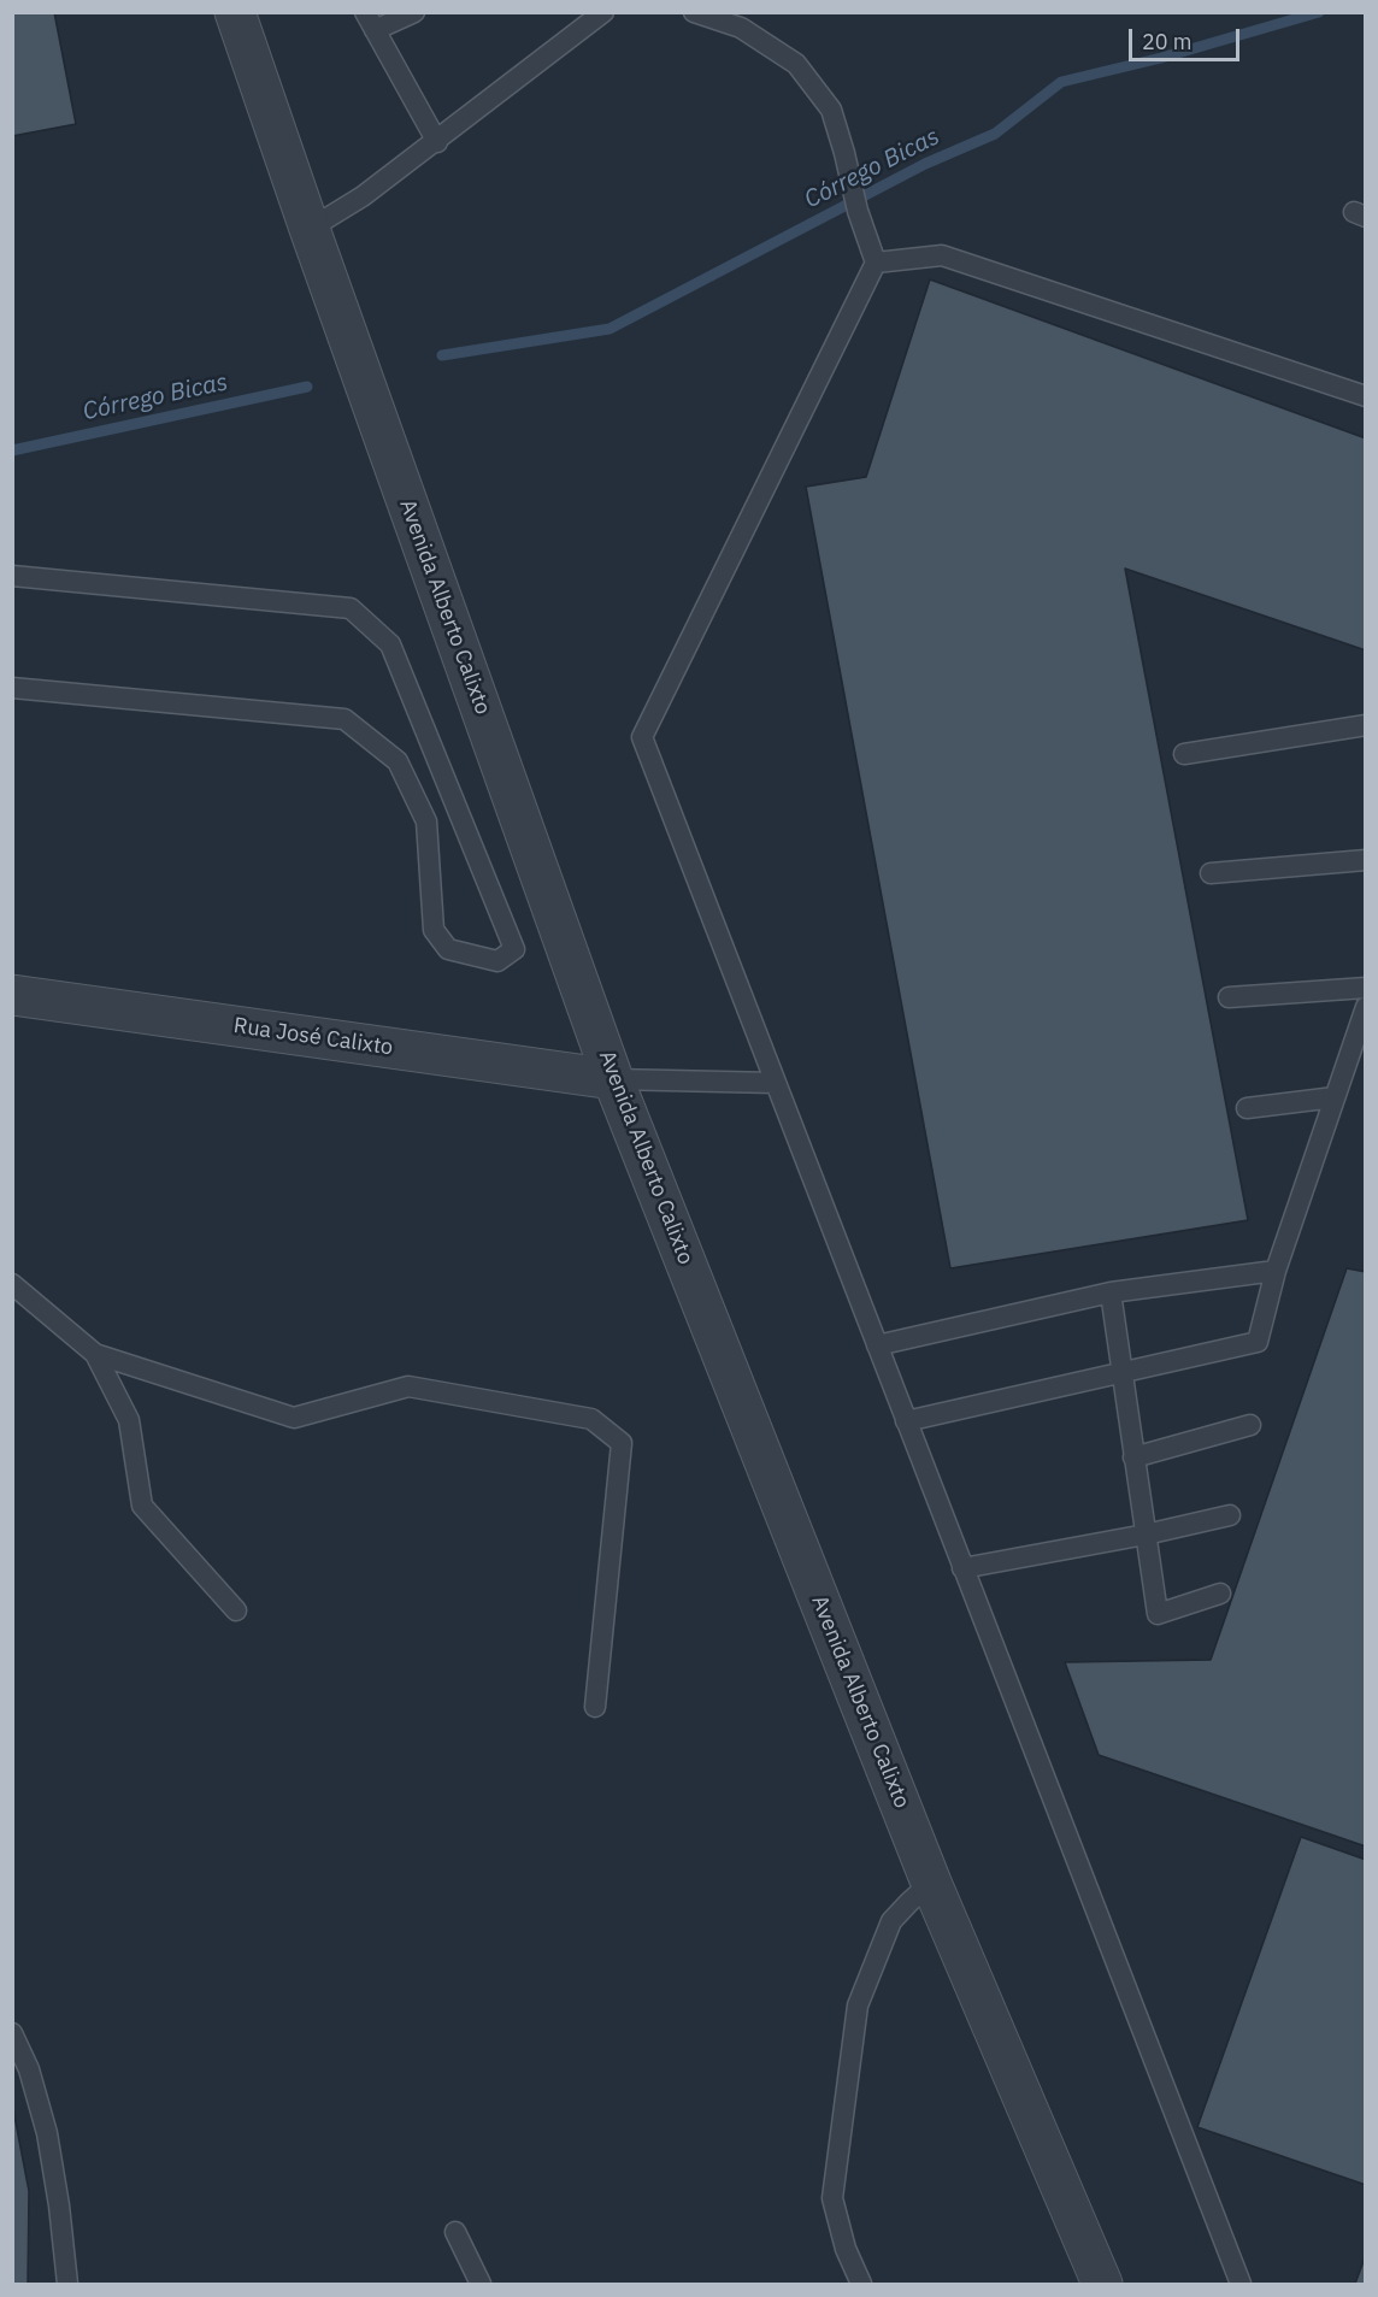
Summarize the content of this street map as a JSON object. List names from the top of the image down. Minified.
{"streets":{"street":["Avenida Alberto Calixto","Rua José Calixto"]},"crossings":[["Avenida Alberto Calixto","Rua José Calixto"]],"water":["Córrego Bicas"],"scale_bar":"20 m"}
